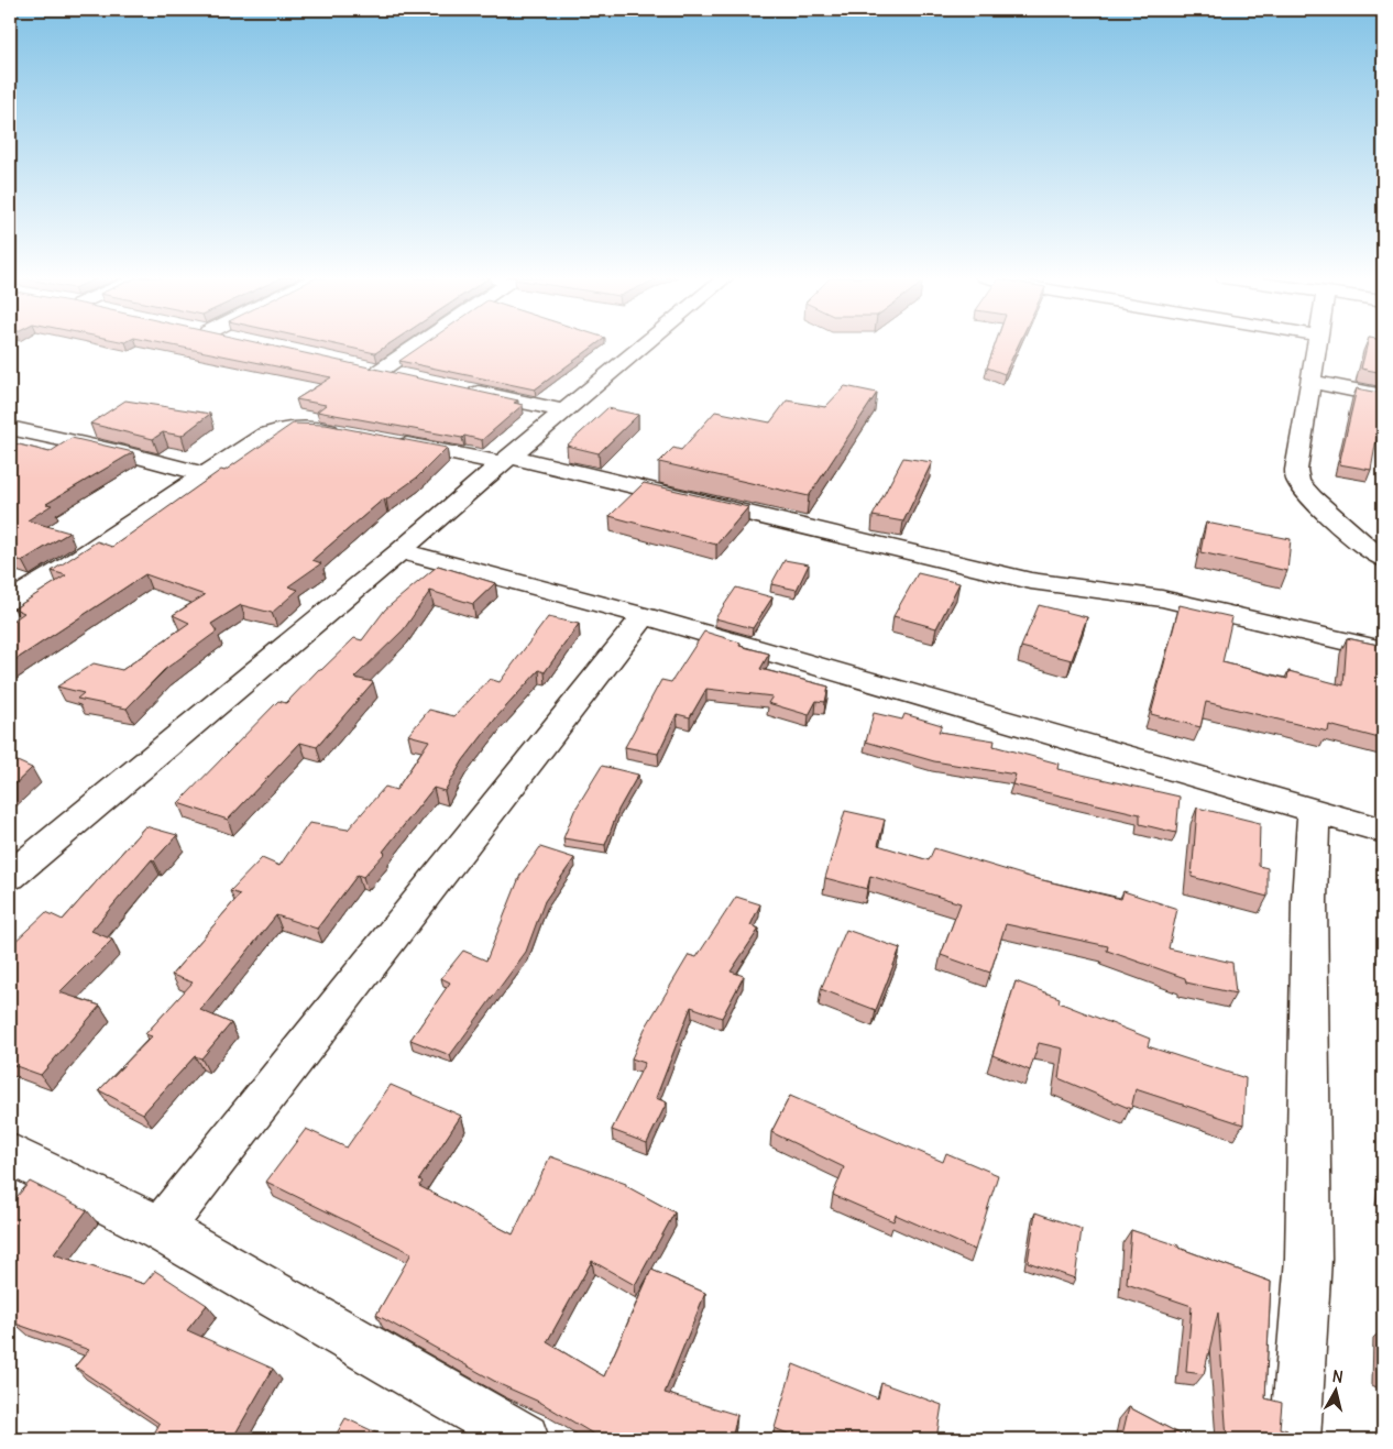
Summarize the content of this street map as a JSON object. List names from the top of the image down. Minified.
{"north":"top"}
